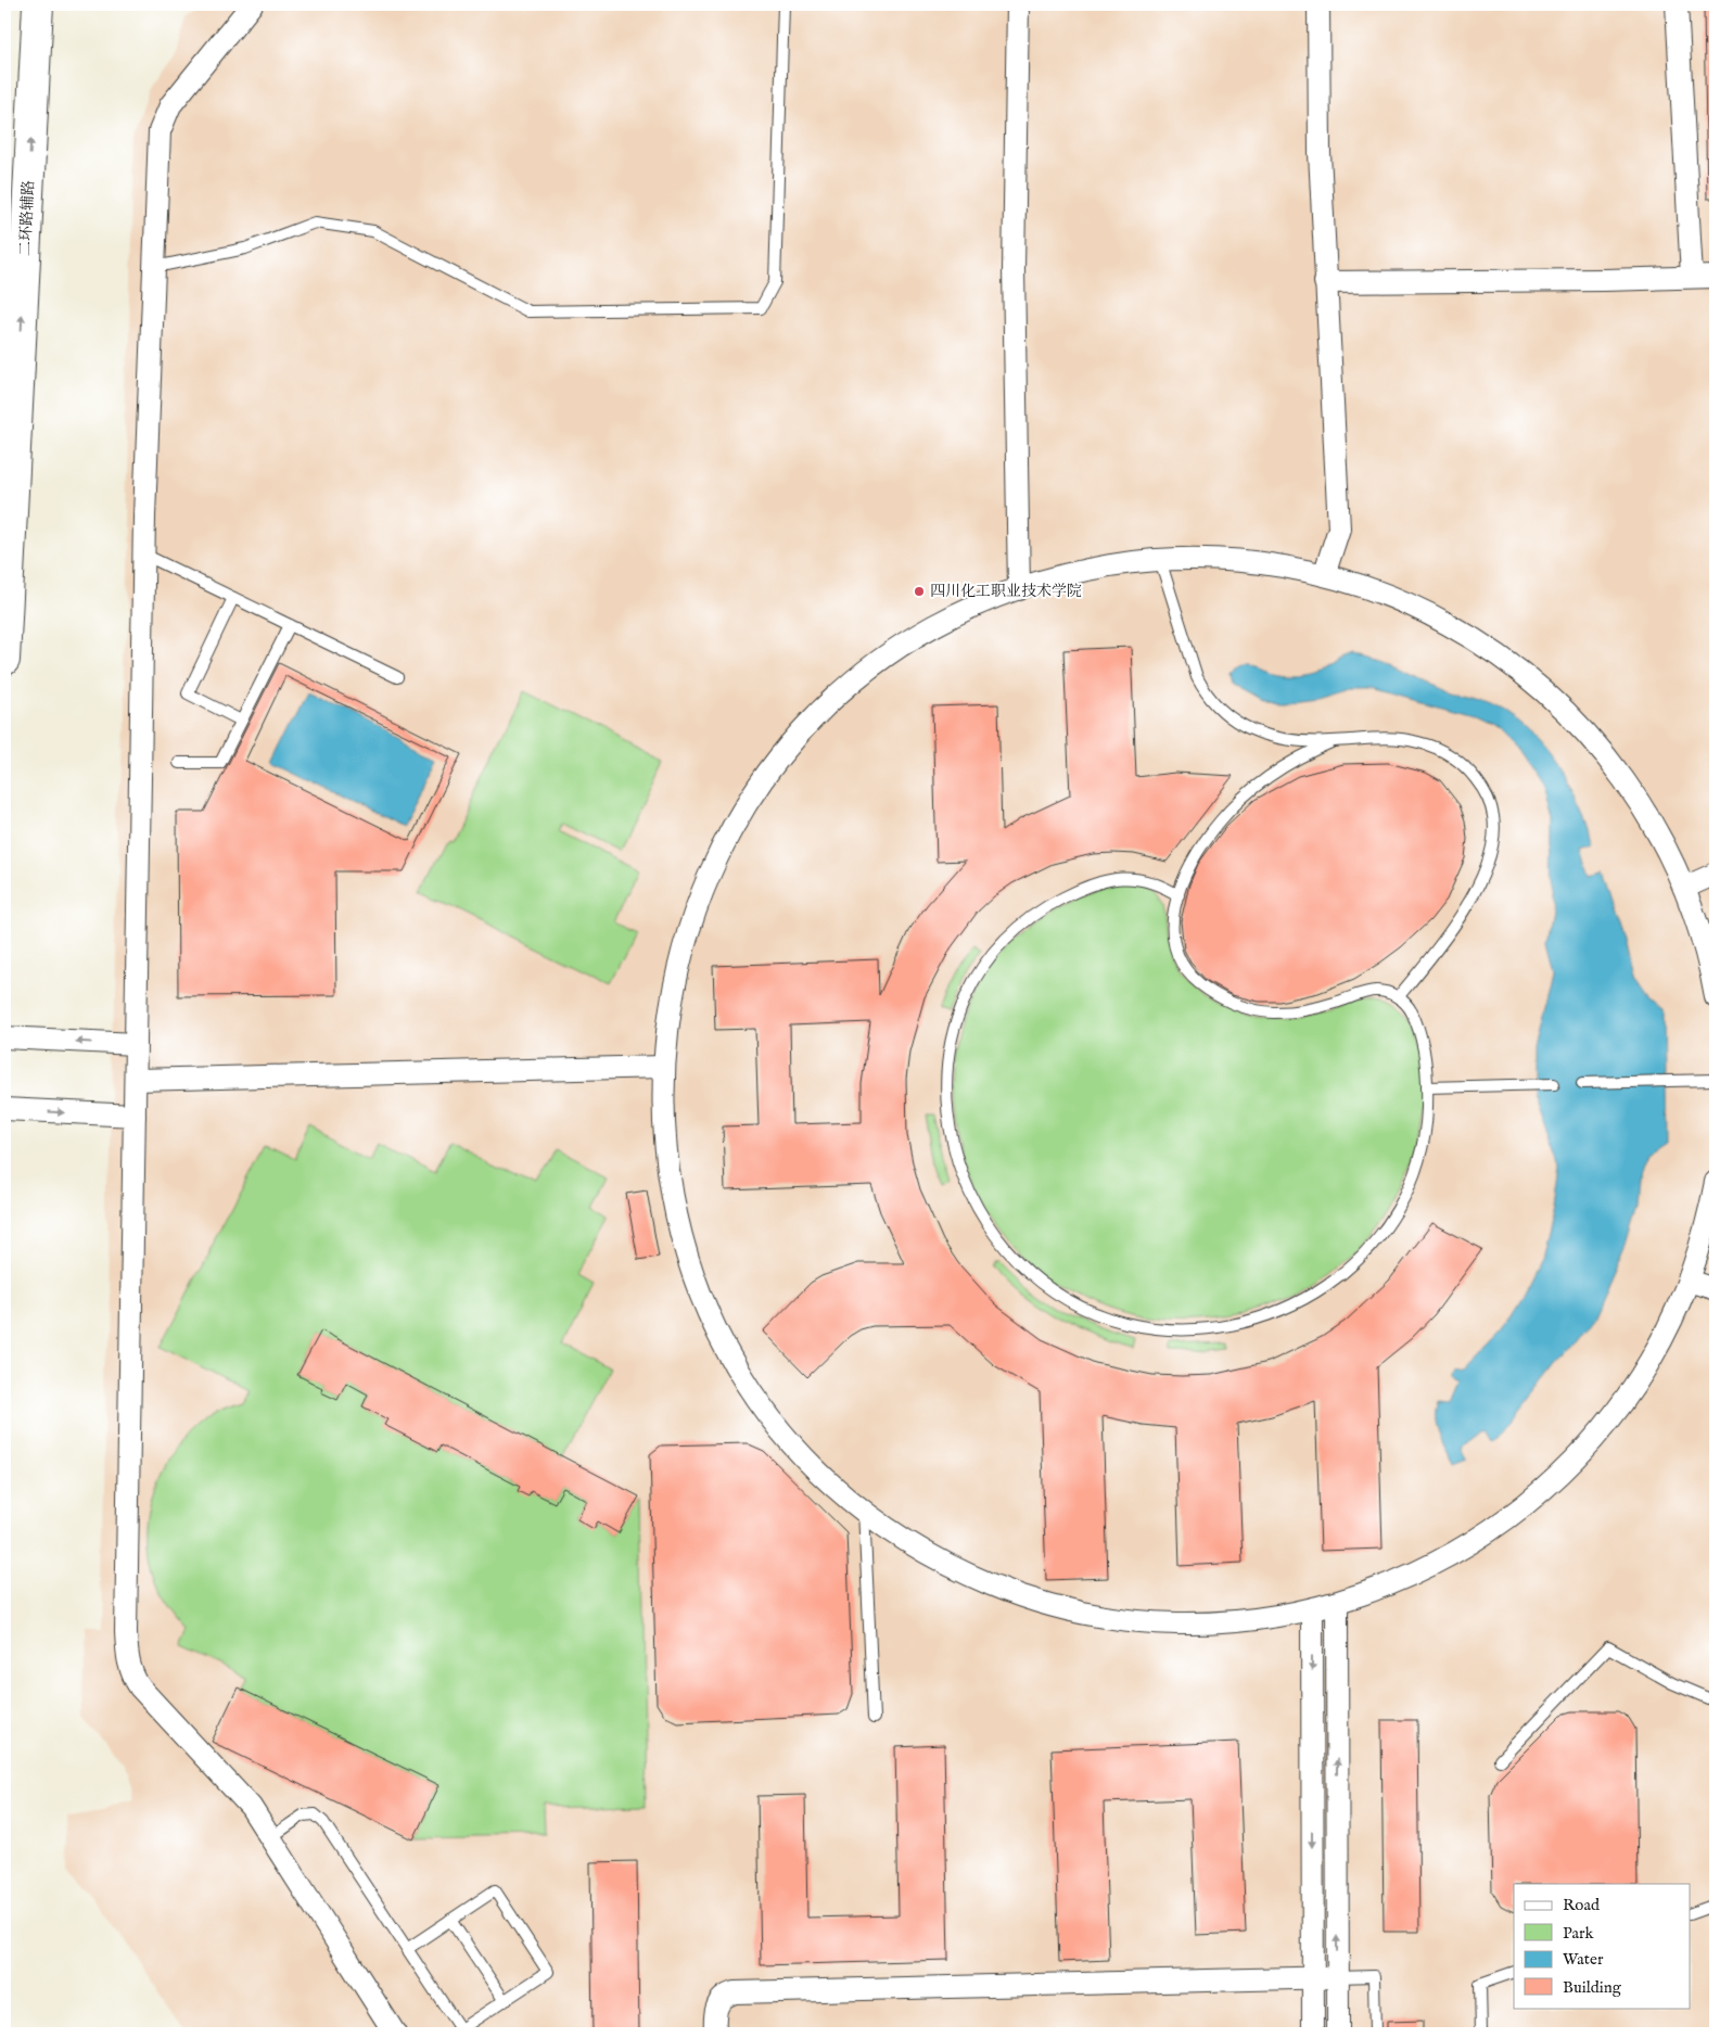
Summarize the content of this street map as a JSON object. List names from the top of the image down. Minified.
{"streets":{"main road":["二环路辅路"]},"one_way":["二环路辅路"],"places":["四川化工职业技术学院"],"legend":["Road","Park","Water","Building"]}
